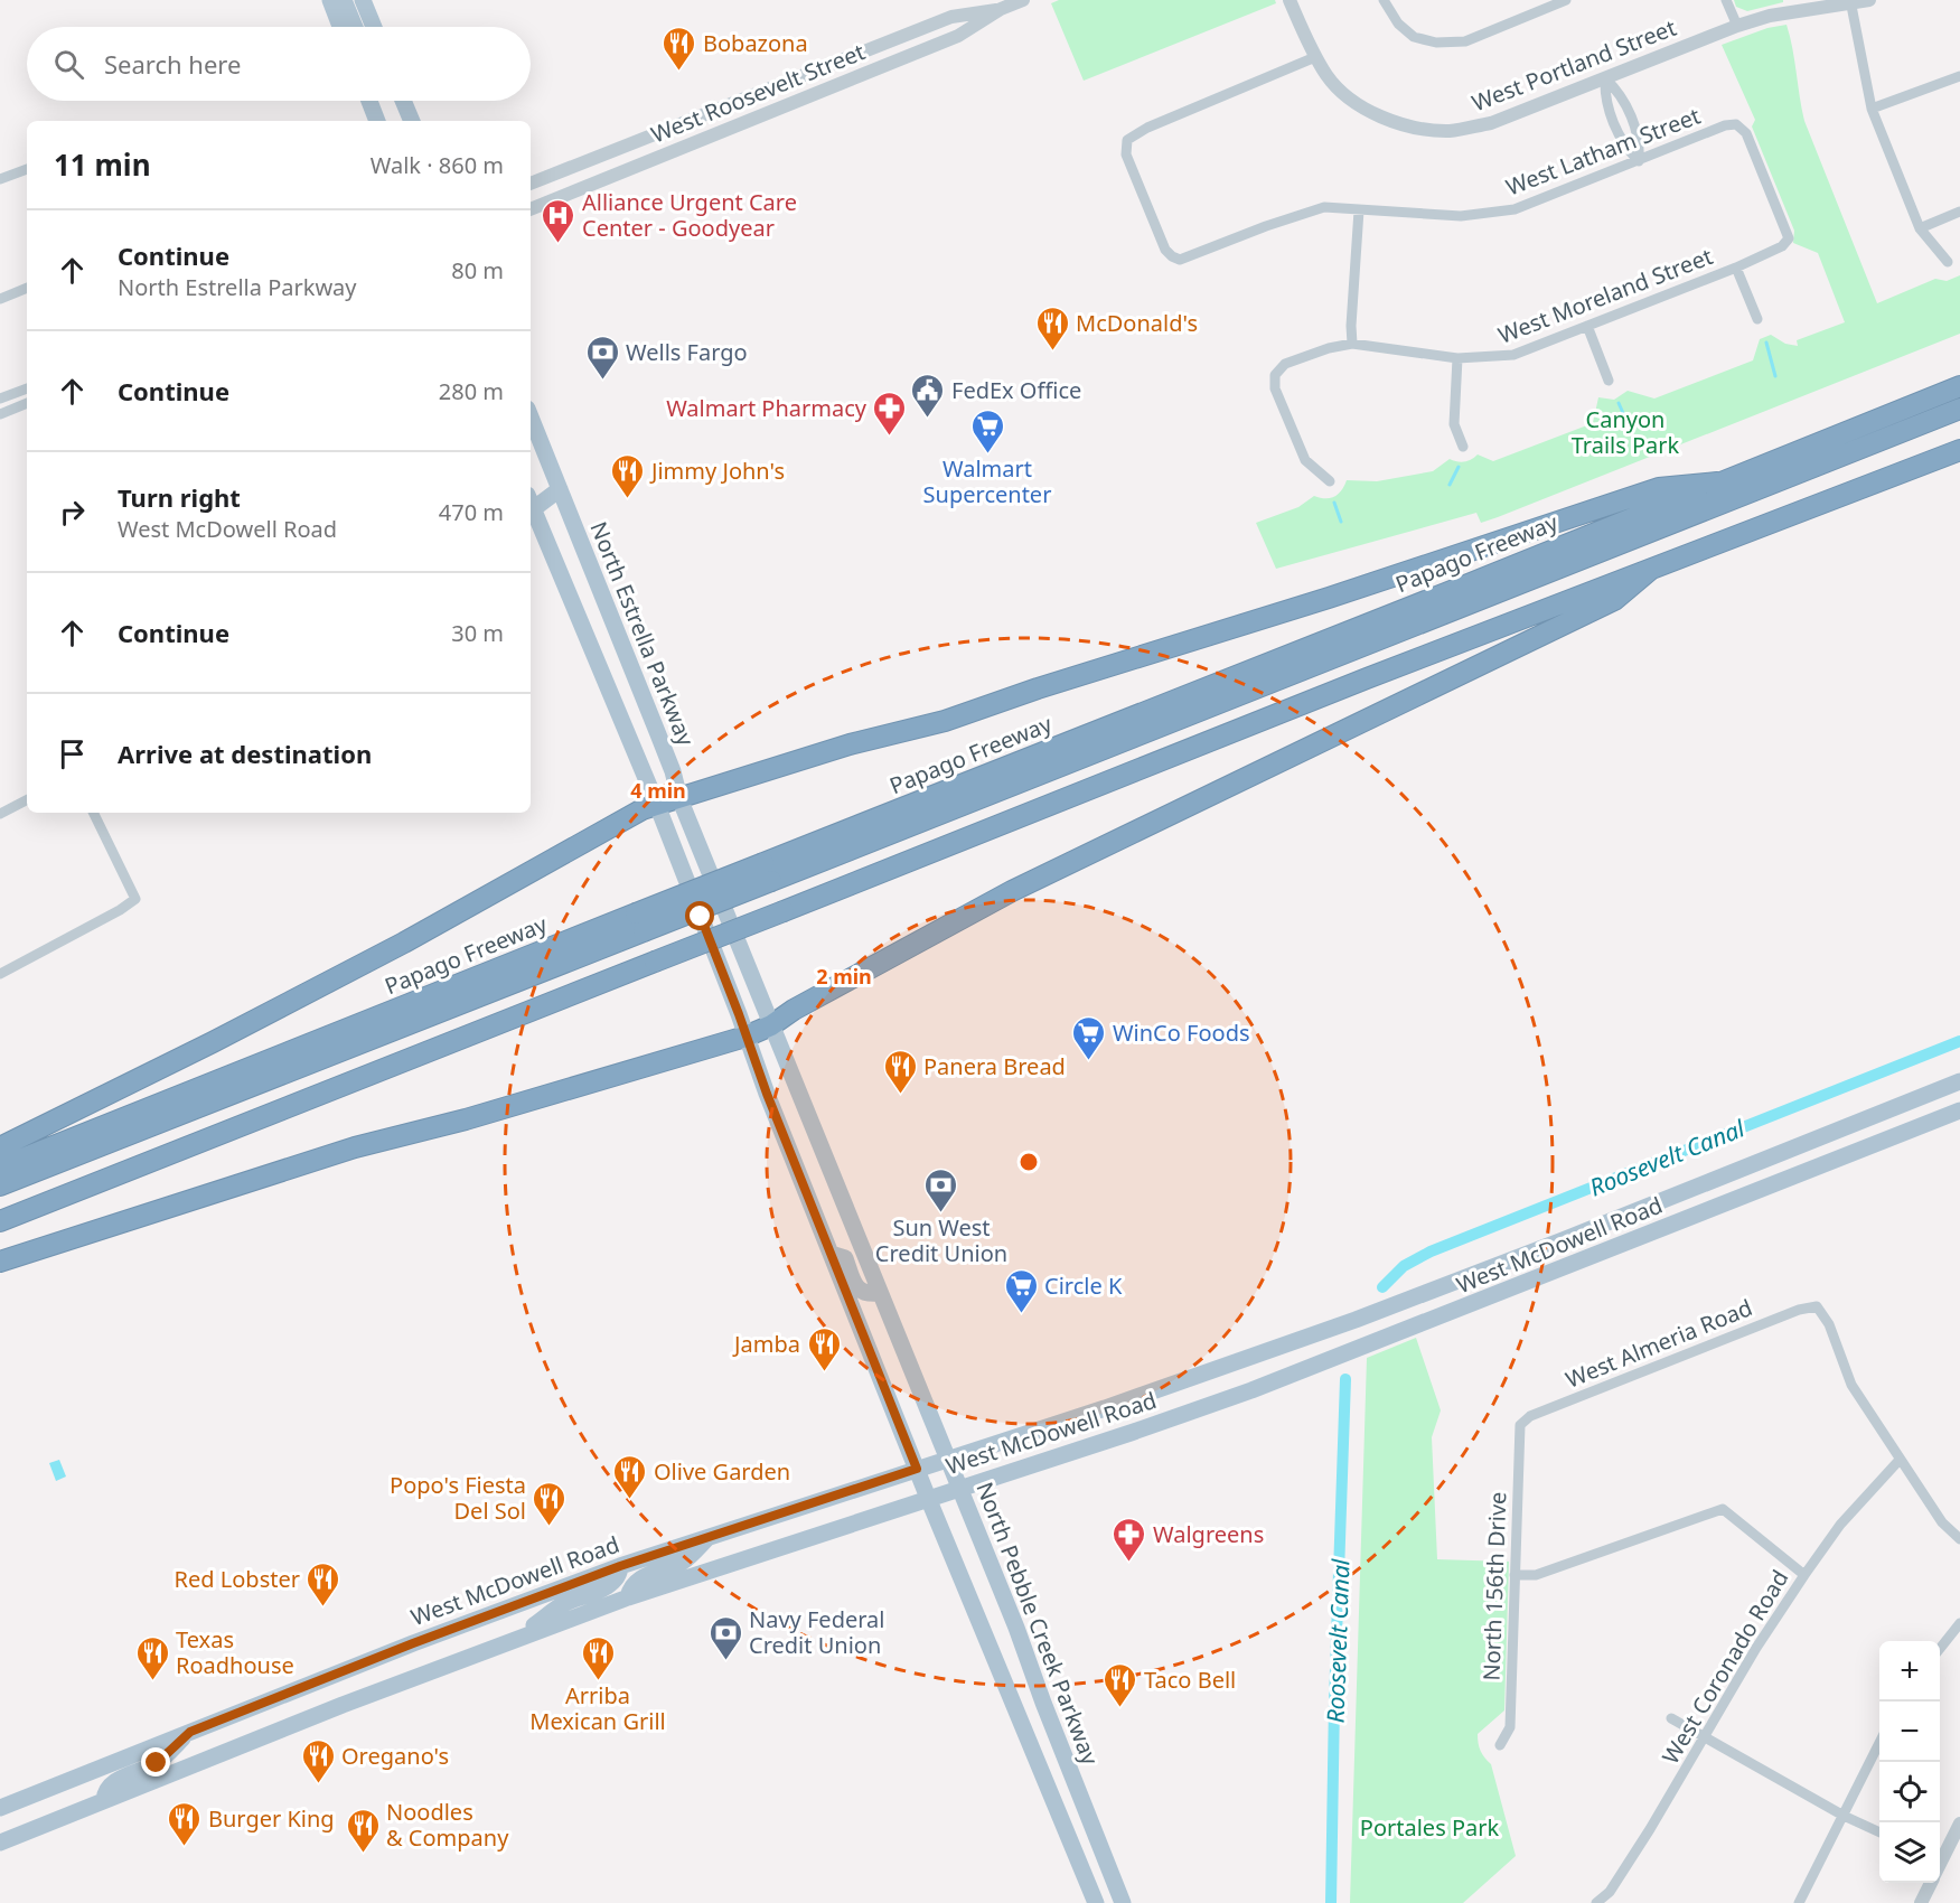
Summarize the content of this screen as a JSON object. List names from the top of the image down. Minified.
{"streets":{"highway":["Papago Freeway"],"main road":["North Estrella Parkway","West McDowell Road","North Pebble Creek Parkway"],"street":["West Portland Street","West Roosevelt Street","West Latham Street","West Moreland Street","West Almeria Road","North 156th Drive","West Coronado Road"]},"crossings":[["West Portland Street","West Latham Street"],["West Latham Street","West Moreland Street"],["North Estrella Parkway","North Pebble Creek Parkway"],["West McDowell Road","North Pebble Creek Parkway"],["West Almeria Road","North 156th Drive"],["West Almeria Road","West Coronado Road"]],"water":["Roosevelt Canal"],"parks":["Canyon Trails Park","Portales Park"],"places":{"restaurant":["Bobazona","McDonald's","Jimmy John's","Panera Bread","Jamba","Olive Garden","Popo's Fiesta Del Sol","Red Lobster","Texas Roadhouse","Arriba Mexican Grill","Taco Bell","Oregano's","Burger King","Noodles & Company"],"hospital":["Alliance Urgent Care Center - Goodyear"],"bank":["Wells Fargo","Sun West Credit Union","Navy Federal Credit Union"],"public building":["FedEx Office"],"pharmacy":["Walmart Pharmacy","Walgreens"],"supermarket":["Walmart Supercenter","WinCo Foods","Circle K"]},"page":{"search":"Search here","heading":["11 min","Walk · 860 m"],"list":[["Continue","North Estrella Parkway","80 m"],["Continue","280 m"],["Turn right","West McDowell Road","470 m"],["Continue","30 m"],"Arrive at destination"],"map_buttons":["+","−"]},"rings":["4 min","2 min"]}
